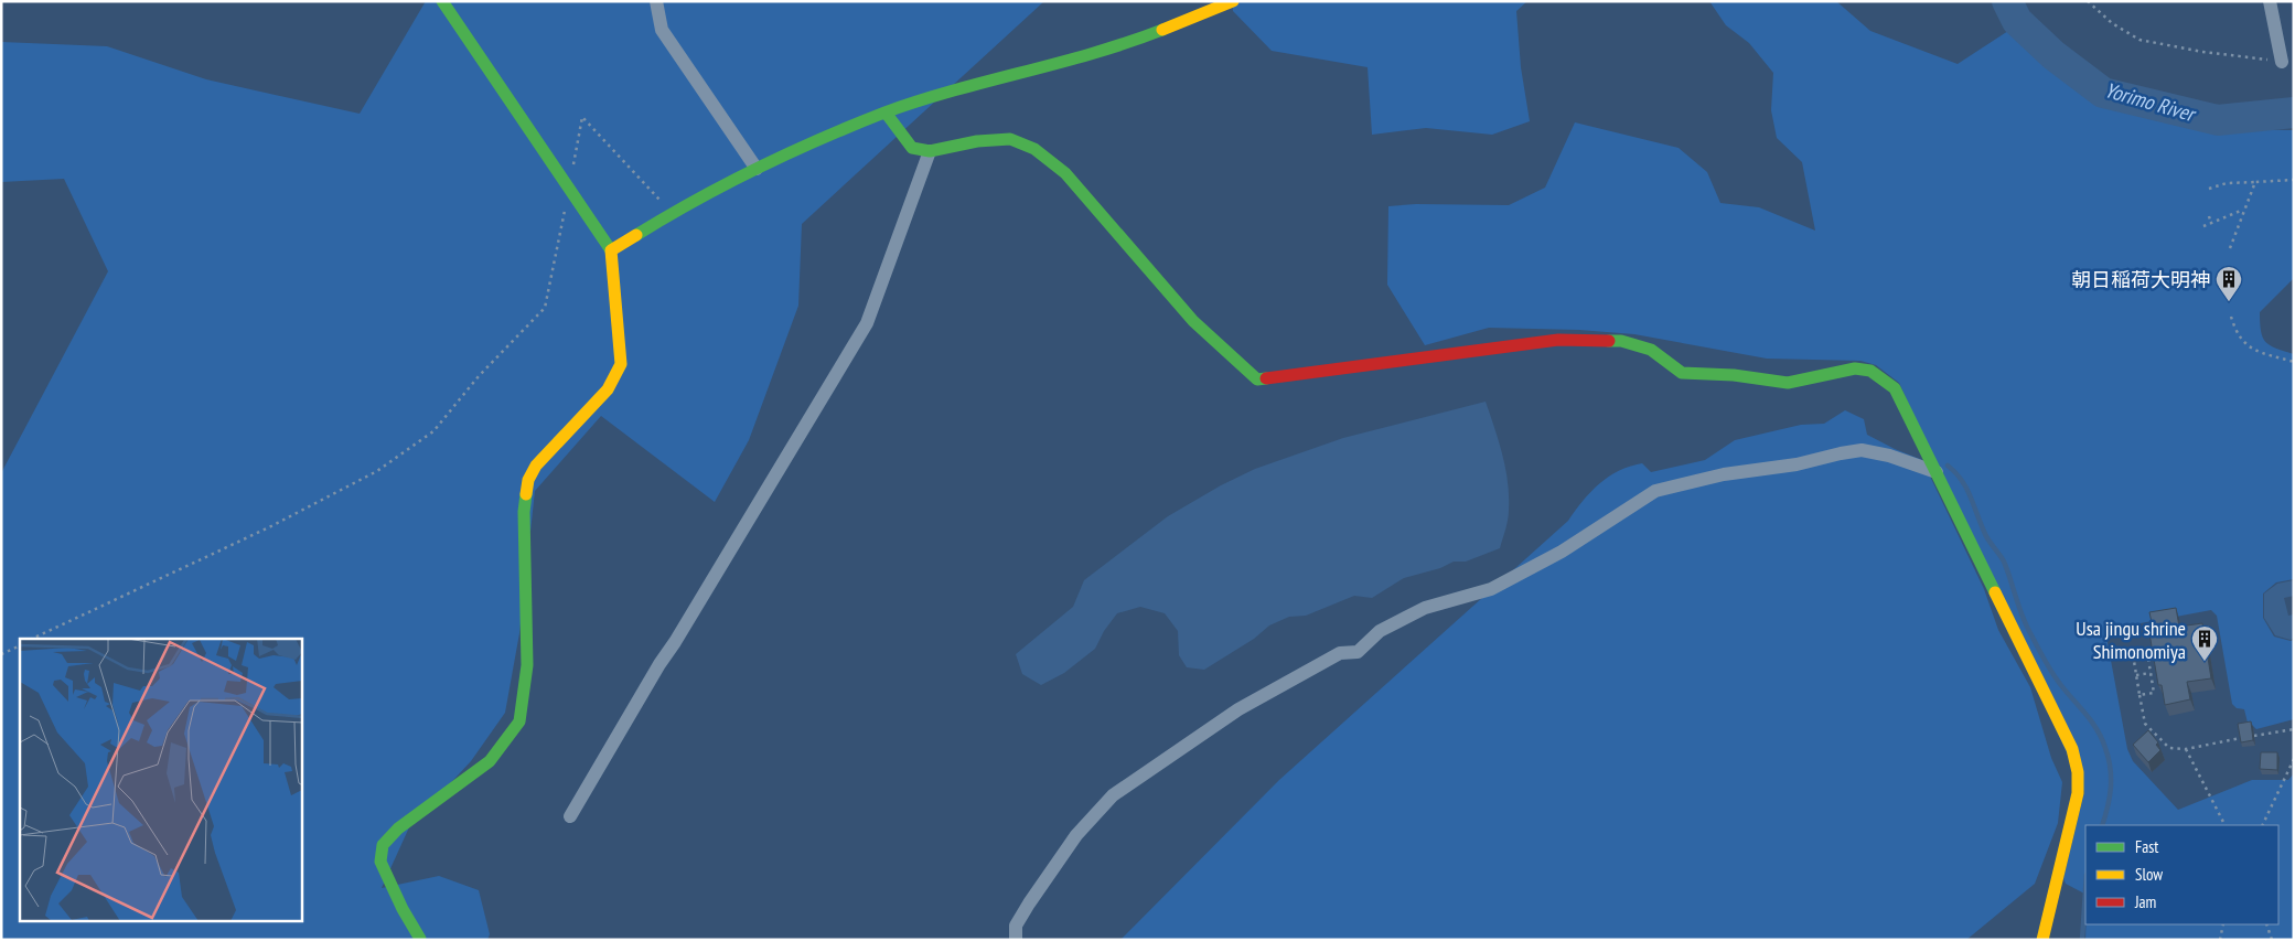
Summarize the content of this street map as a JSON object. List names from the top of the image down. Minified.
{"water":["Yorimo River"],"places":{"building":["朝日稲荷大明神","Usa jingu shrine Shimonomiya"]},"legend":["Fast","Slow","Jam"]}
